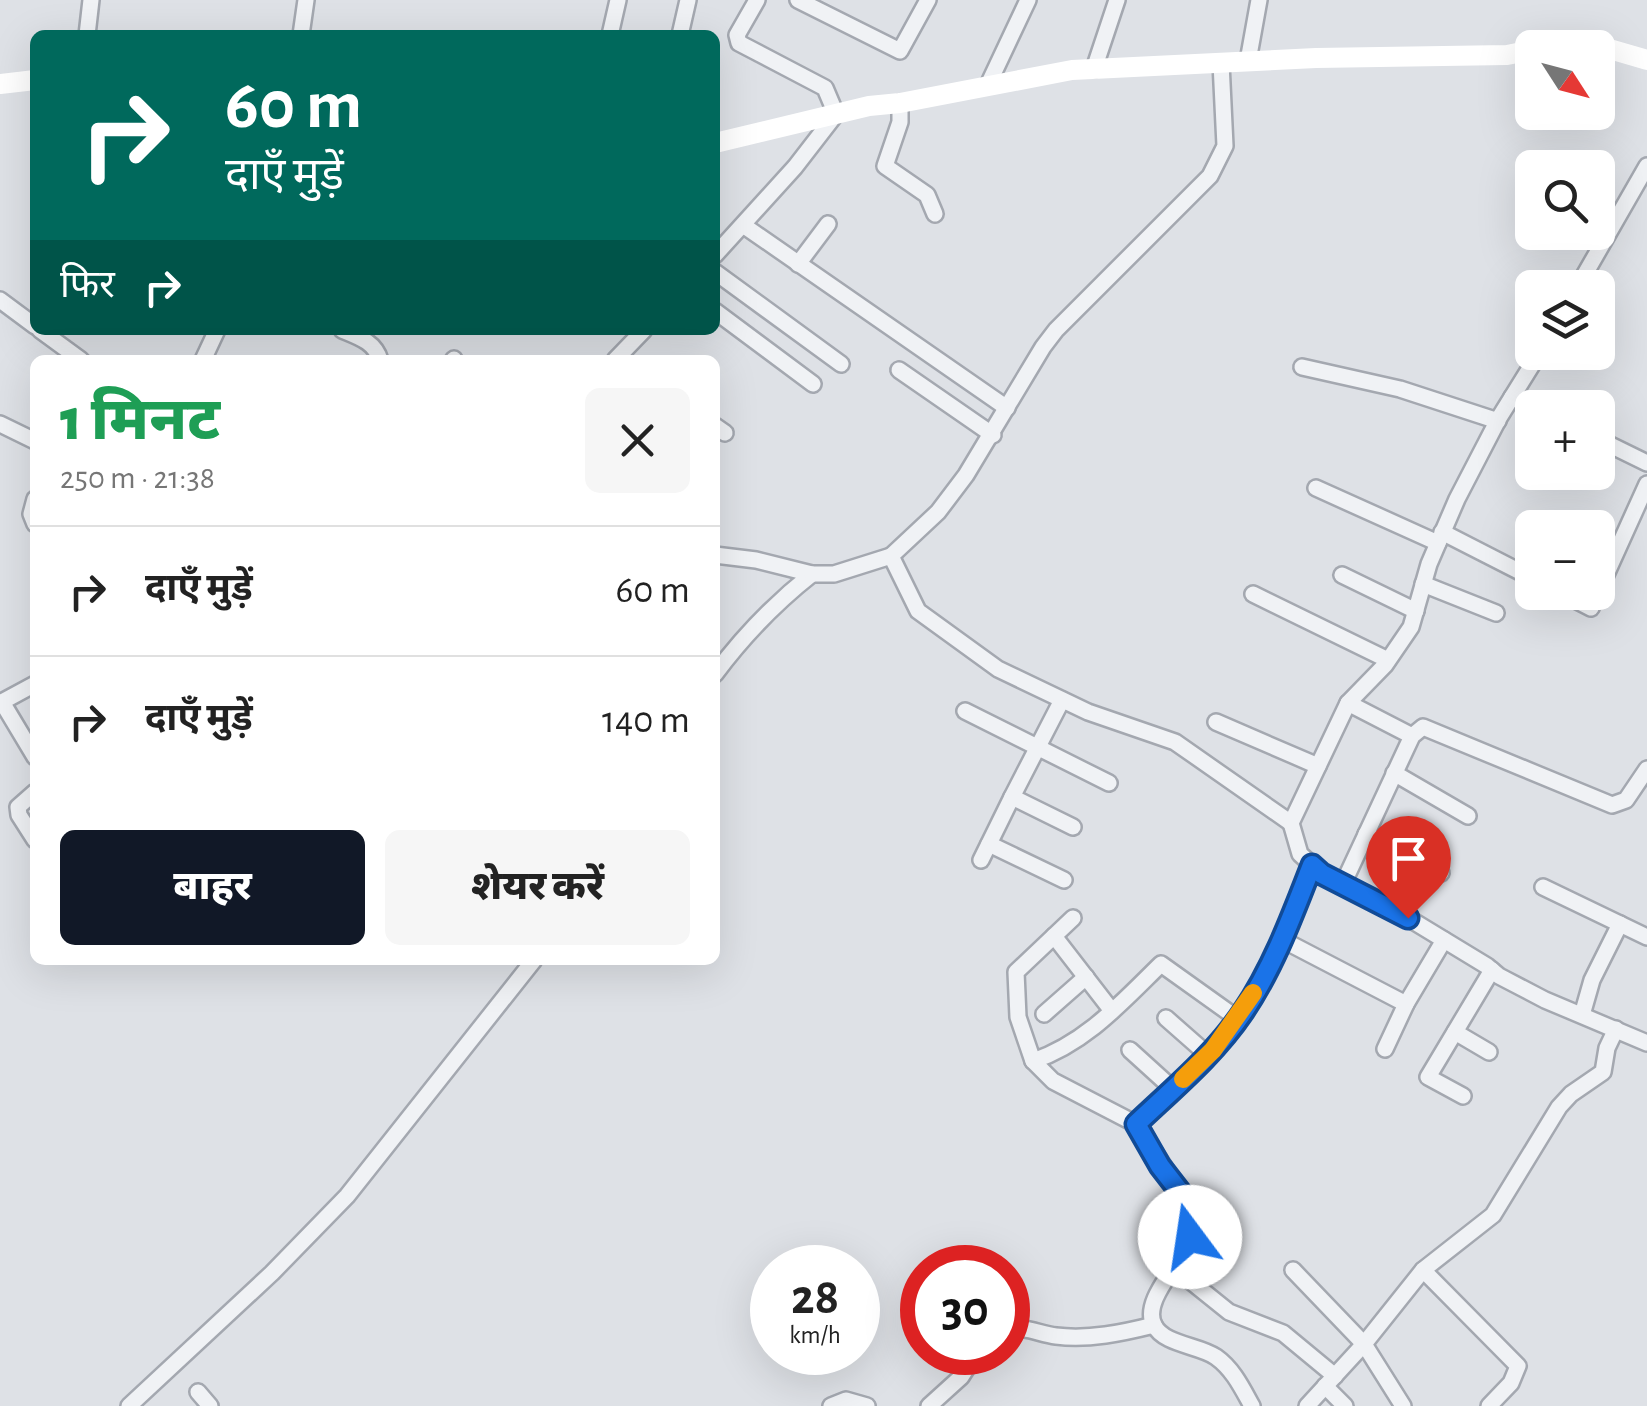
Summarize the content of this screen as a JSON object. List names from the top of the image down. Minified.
{"north":"bottom right","page":{"map_buttons":["+","−"],"turn":["60 m","दाएँ मुड़ें"],"then":"फिर","heading":["1 मिनट","250 m · 21:38"],"list":[{"name":"दाएँ मुड़ें","value":"60 m"},{"name":"दाएँ मुड़ें","value":"140 m"}],"buttons":["बाहर","शेयर करें"],"speed":"28 km/h","limit":"30"}}
